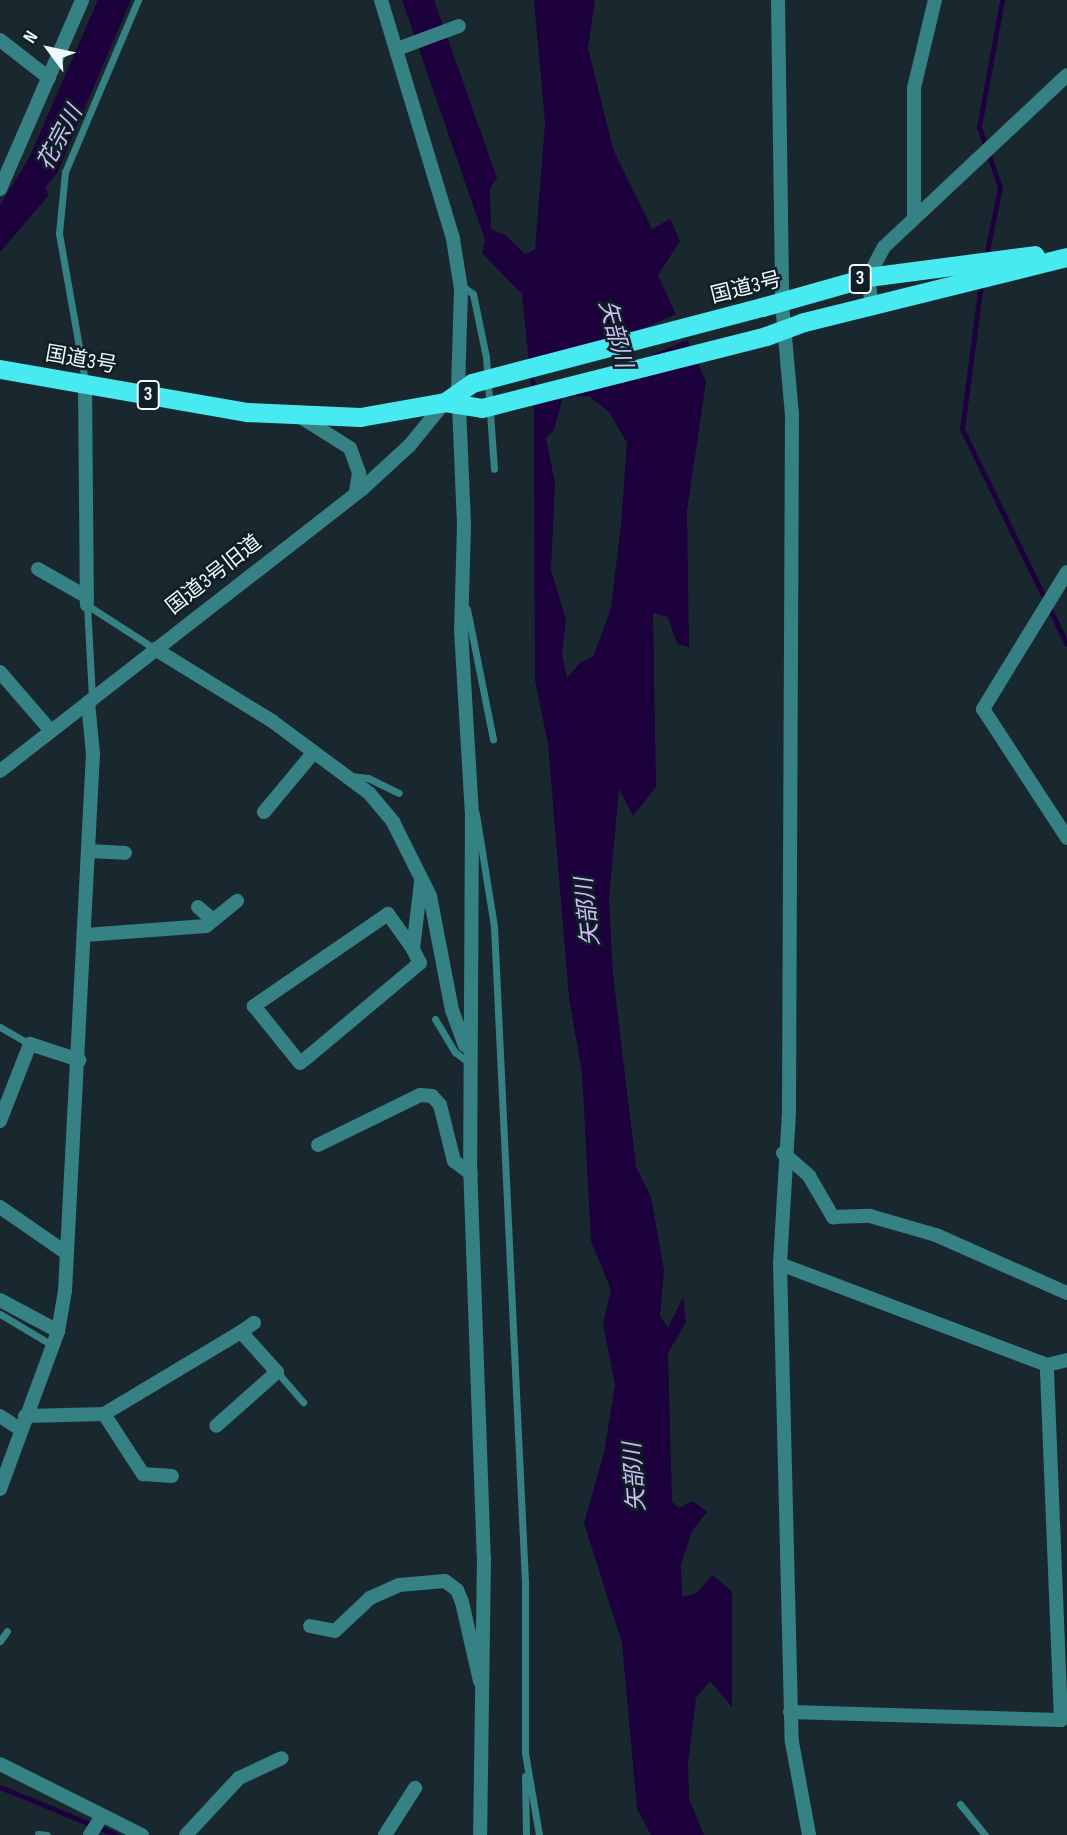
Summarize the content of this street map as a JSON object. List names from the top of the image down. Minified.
{"streets":{"highway":["3","国道3号"],"street":["国道3号旧道"]},"crossings":[["国道3号","国道3号旧道"]],"water":["花宗川","矢部川"],"north":"top left"}
